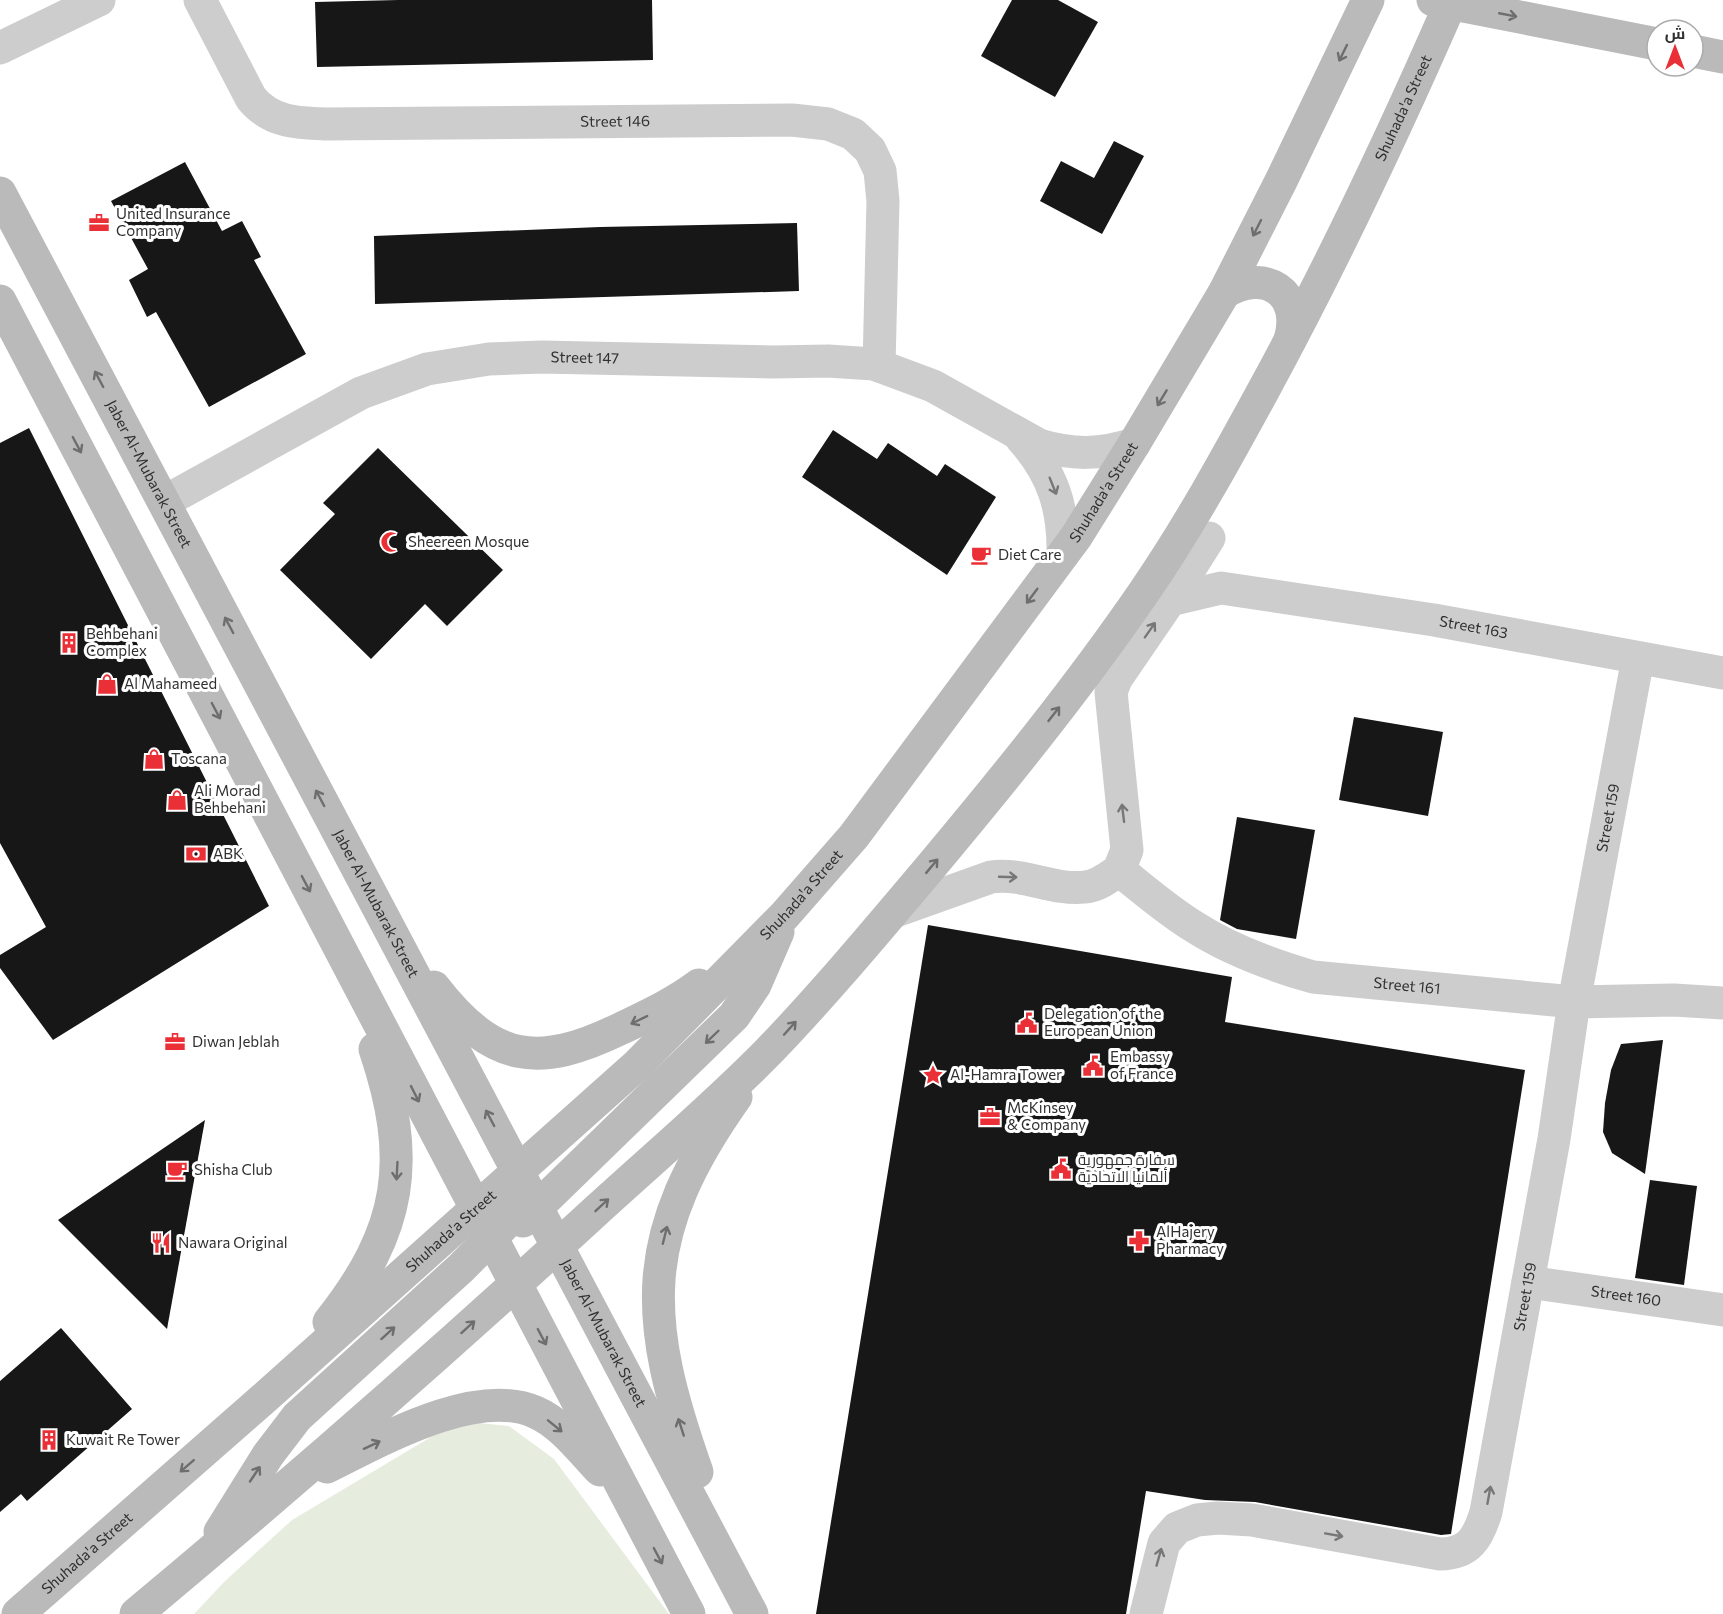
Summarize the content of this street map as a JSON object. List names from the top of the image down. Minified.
{"streets":{"main road":["Shuhada'a Street","Jaber Al-Mubarak Street"],"street":["Street 146","Street 147","Street 163","Street 159","Street 161","Street 160"]},"crossings":[["Shuhada'a Street","Street 147"],["Shuhada'a Street","Jaber Al-Mubarak Street"],["Street 146","Street 147"],["Street 147","Jaber Al-Mubarak Street"],["Street 163","Street 159"],["Street 159","Street 161"],["Street 159","Street 160"]],"places":{"office":["United Insurance Company","Diwan Jeblah","McKinsey & Company"],"mosque":["Sheereen Mosque"],"cafe":["Diet Care","Shisha Club"],"building":["Behbehani Complex","Kuwait Re Tower"],"shop":["Al Mahameed","Toscana","Ali Morad Behbehani"],"bank":["ABK"],"public building":["Delegation of the European Union","Embassy of France","سفارة جمهورية ألمانيا الاتحادية"],"place":["Al-Hamra Tower"],"pharmacy":["AlHajery Pharmacy"],"restaurant":["Nawara Original"]},"north":"top"}
